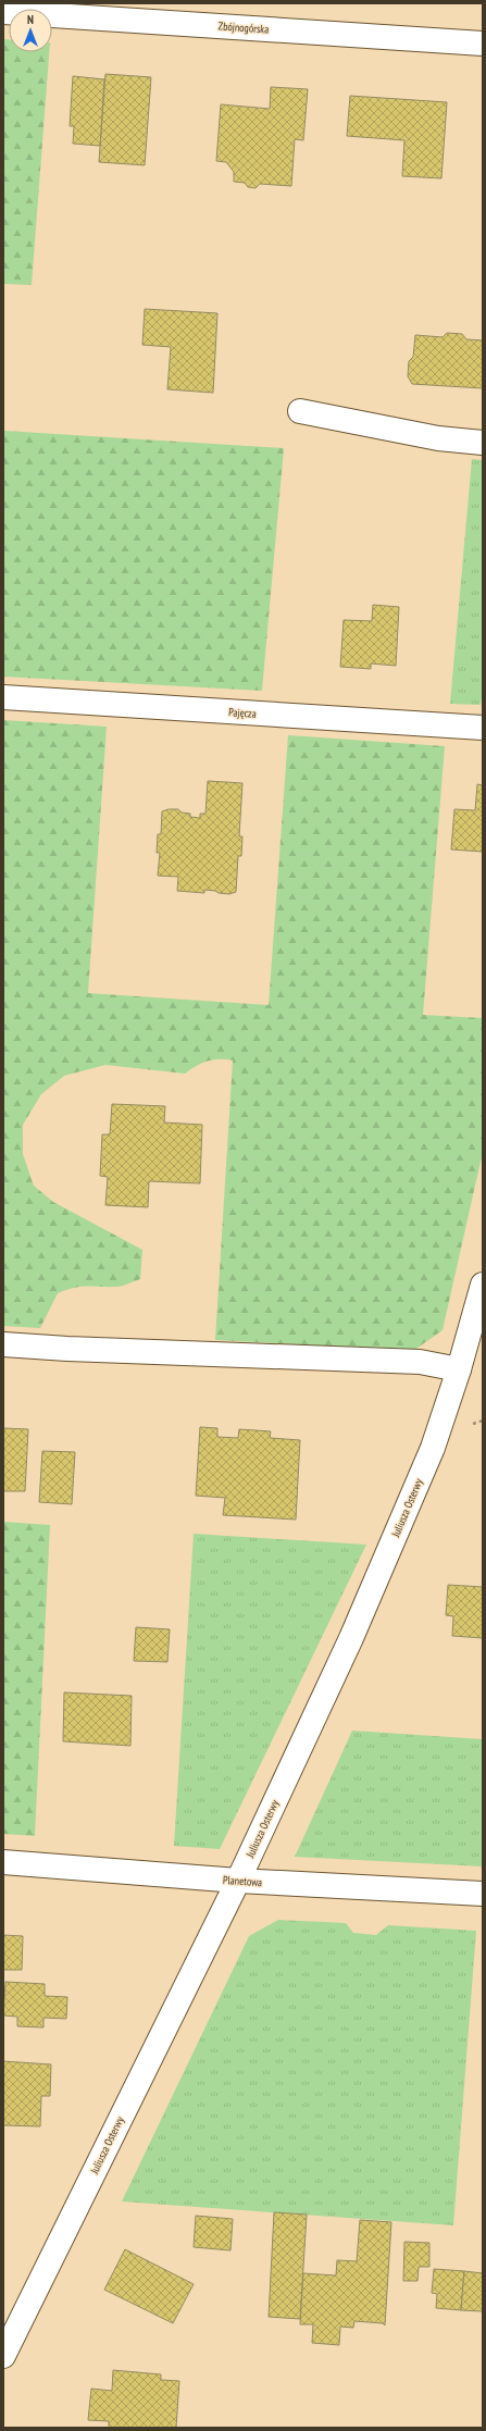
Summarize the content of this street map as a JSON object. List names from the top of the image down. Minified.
{"streets":{"street":["Zbójnogórska","Pajęcza","Juliusza Osterwy","Planetowa"]},"crossings":[["Juliusza Osterwy","Planetowa"]],"north":"top"}
